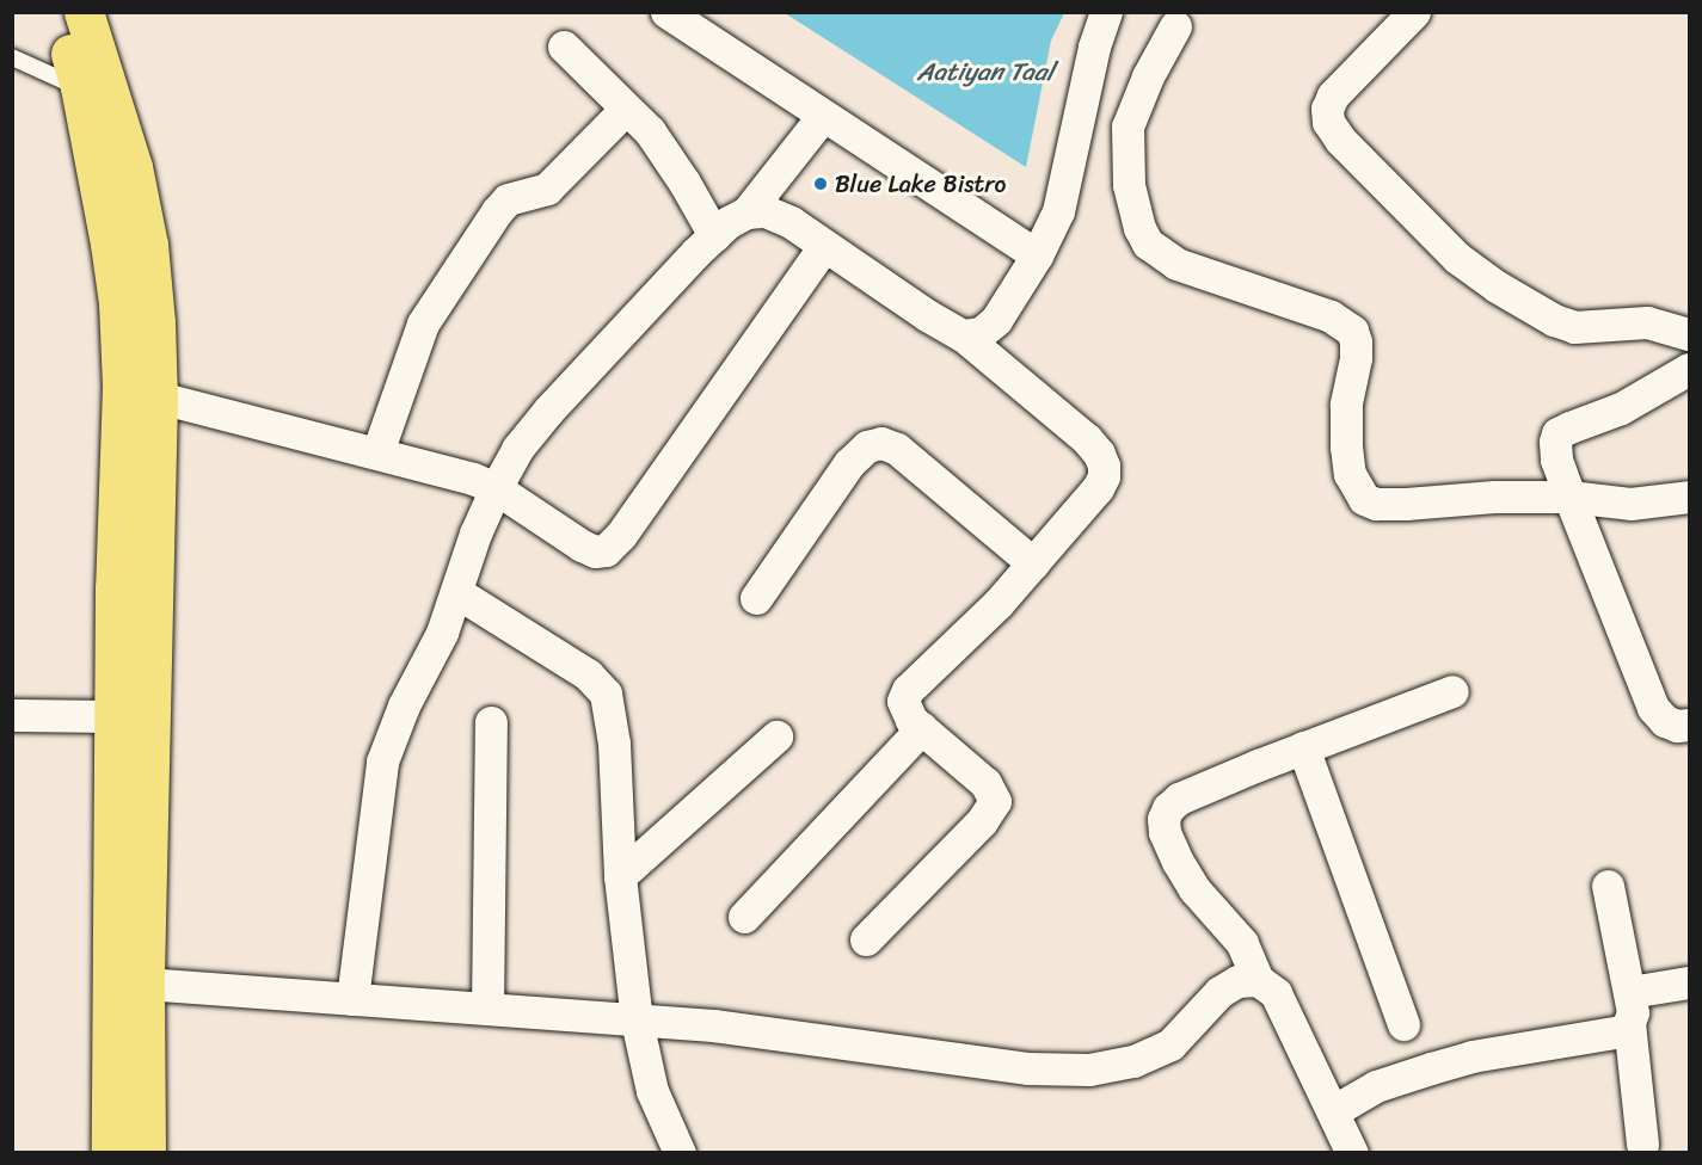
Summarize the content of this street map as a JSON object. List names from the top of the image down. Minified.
{"water":["Aatiyan Taal"],"places":["Blue Lake Bistro"]}
